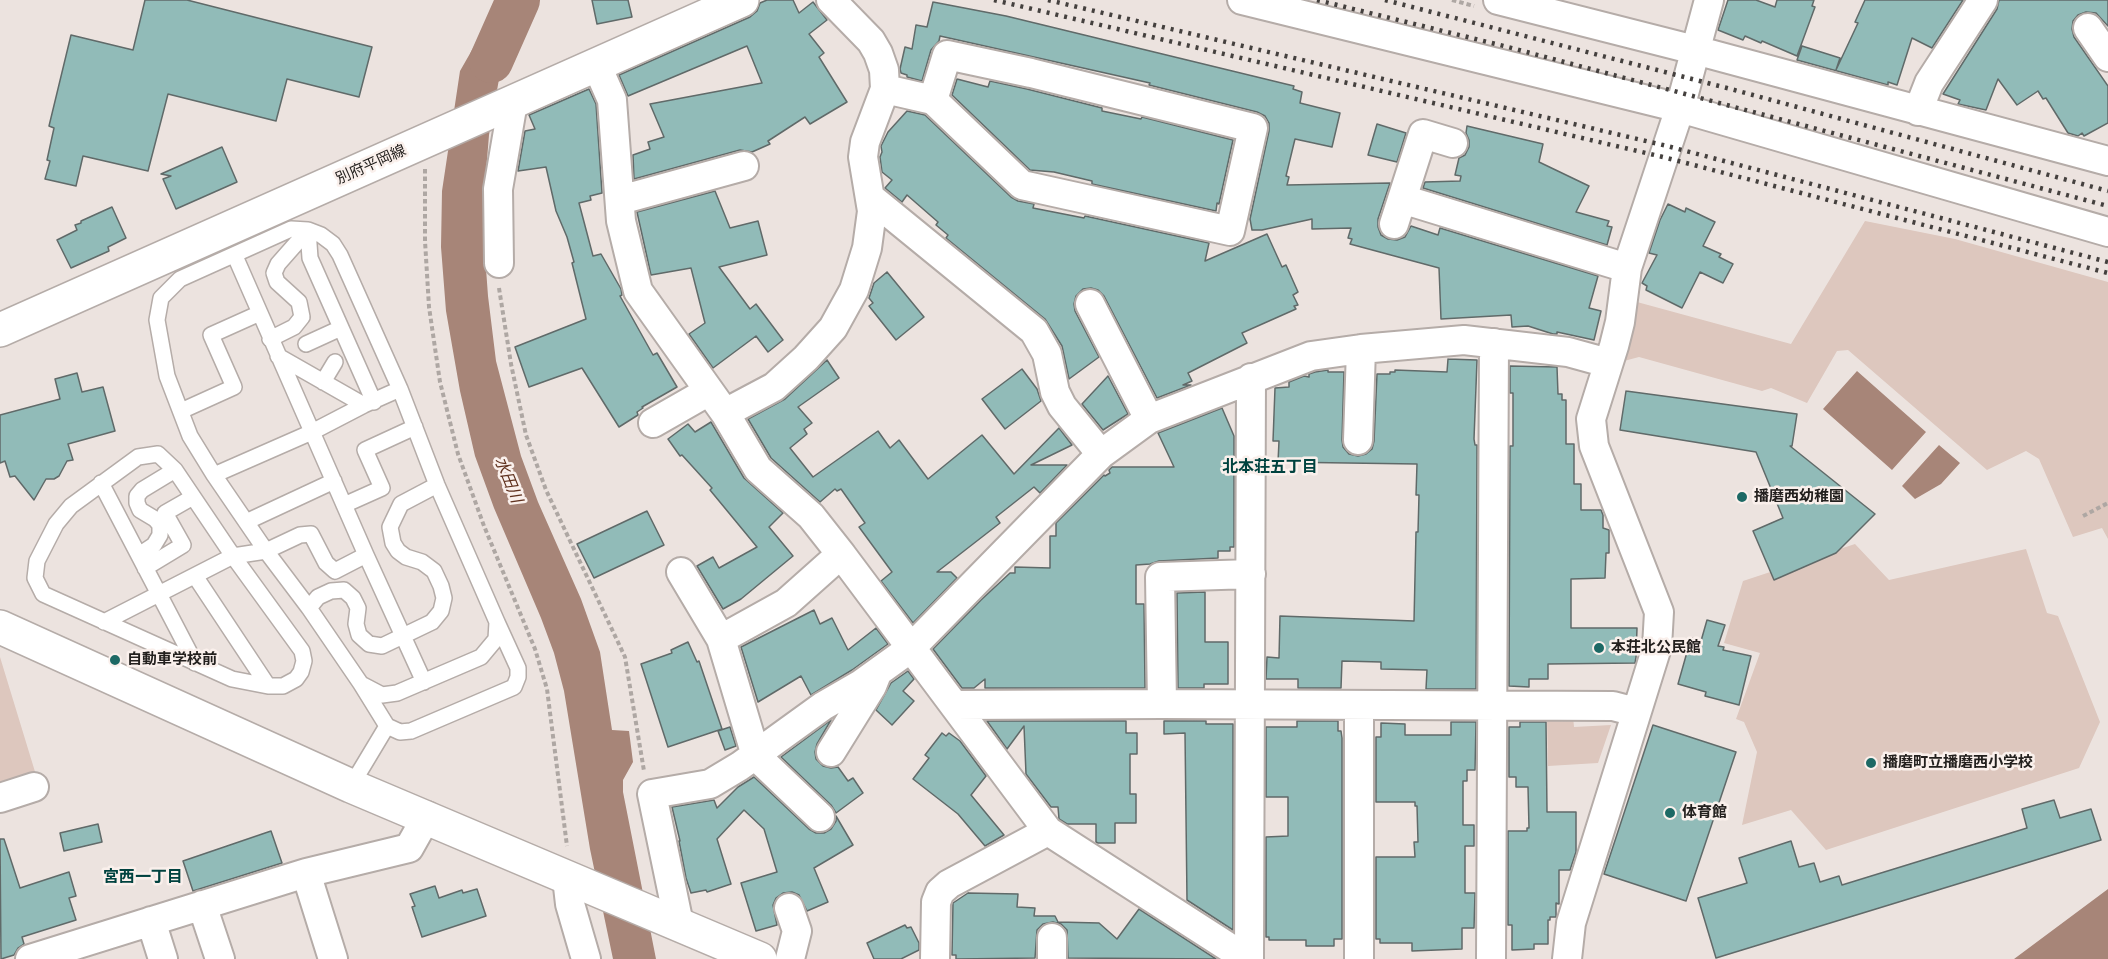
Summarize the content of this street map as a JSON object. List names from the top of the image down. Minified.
{"streets":{"street":["別府平岡線"]},"districts":["北本荘五丁目","宮西一丁目"],"water":["水田川"],"places":["播磨西幼稚園","本荘北公民館","自動車学校前","播磨町立播磨西小学校","体育館"]}
